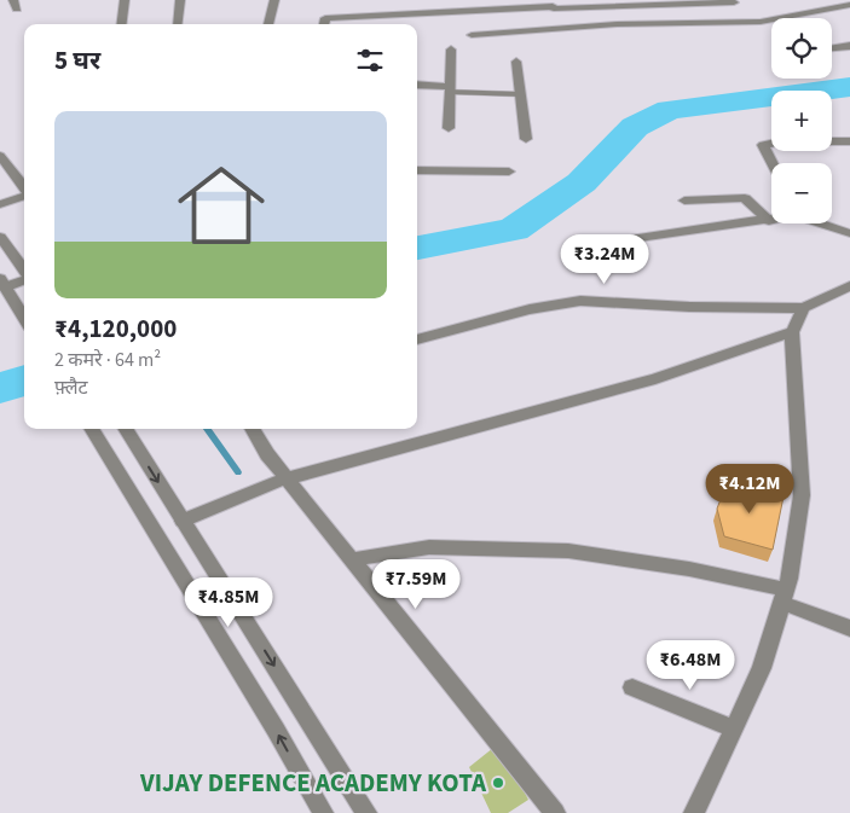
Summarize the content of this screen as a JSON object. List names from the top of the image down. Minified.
{"places":["VIJAY DEFENCE ACADEMY KOTA"],"page":{"map_buttons":["+","−"],"heading":"5 घर","list":[{"name":"₹4,120,000","note":"2 कमरे · 64 m² · फ़्लैट"}],"price":["₹3.24M","₹4.12M","₹7.59M","₹4.85M","₹6.48M"]}}
